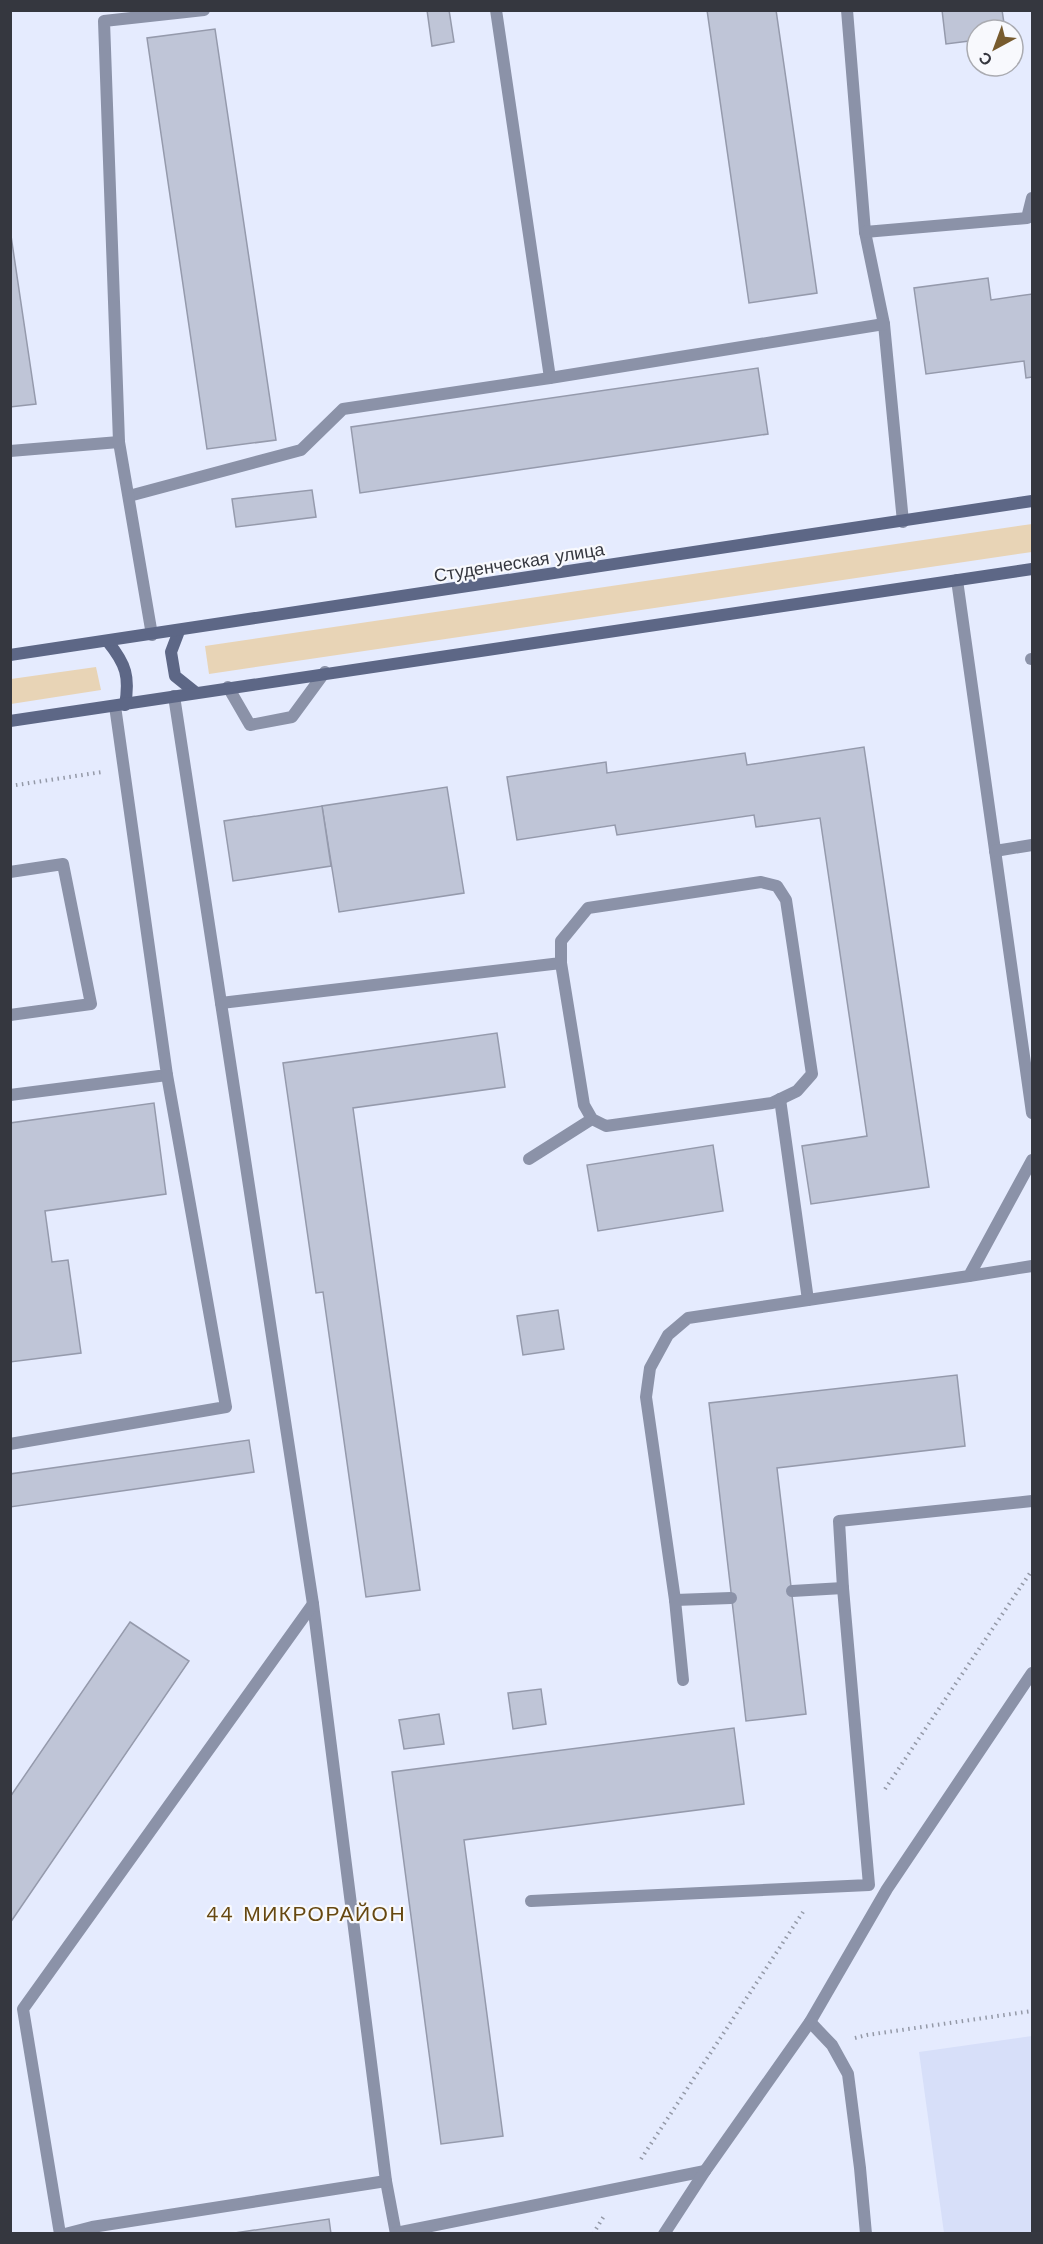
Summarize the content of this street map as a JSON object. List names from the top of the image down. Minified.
{"streets":{"main road":["Студенческая улица"]},"districts":["44 МИКРОРАЙОН"],"north":"bottom left"}
